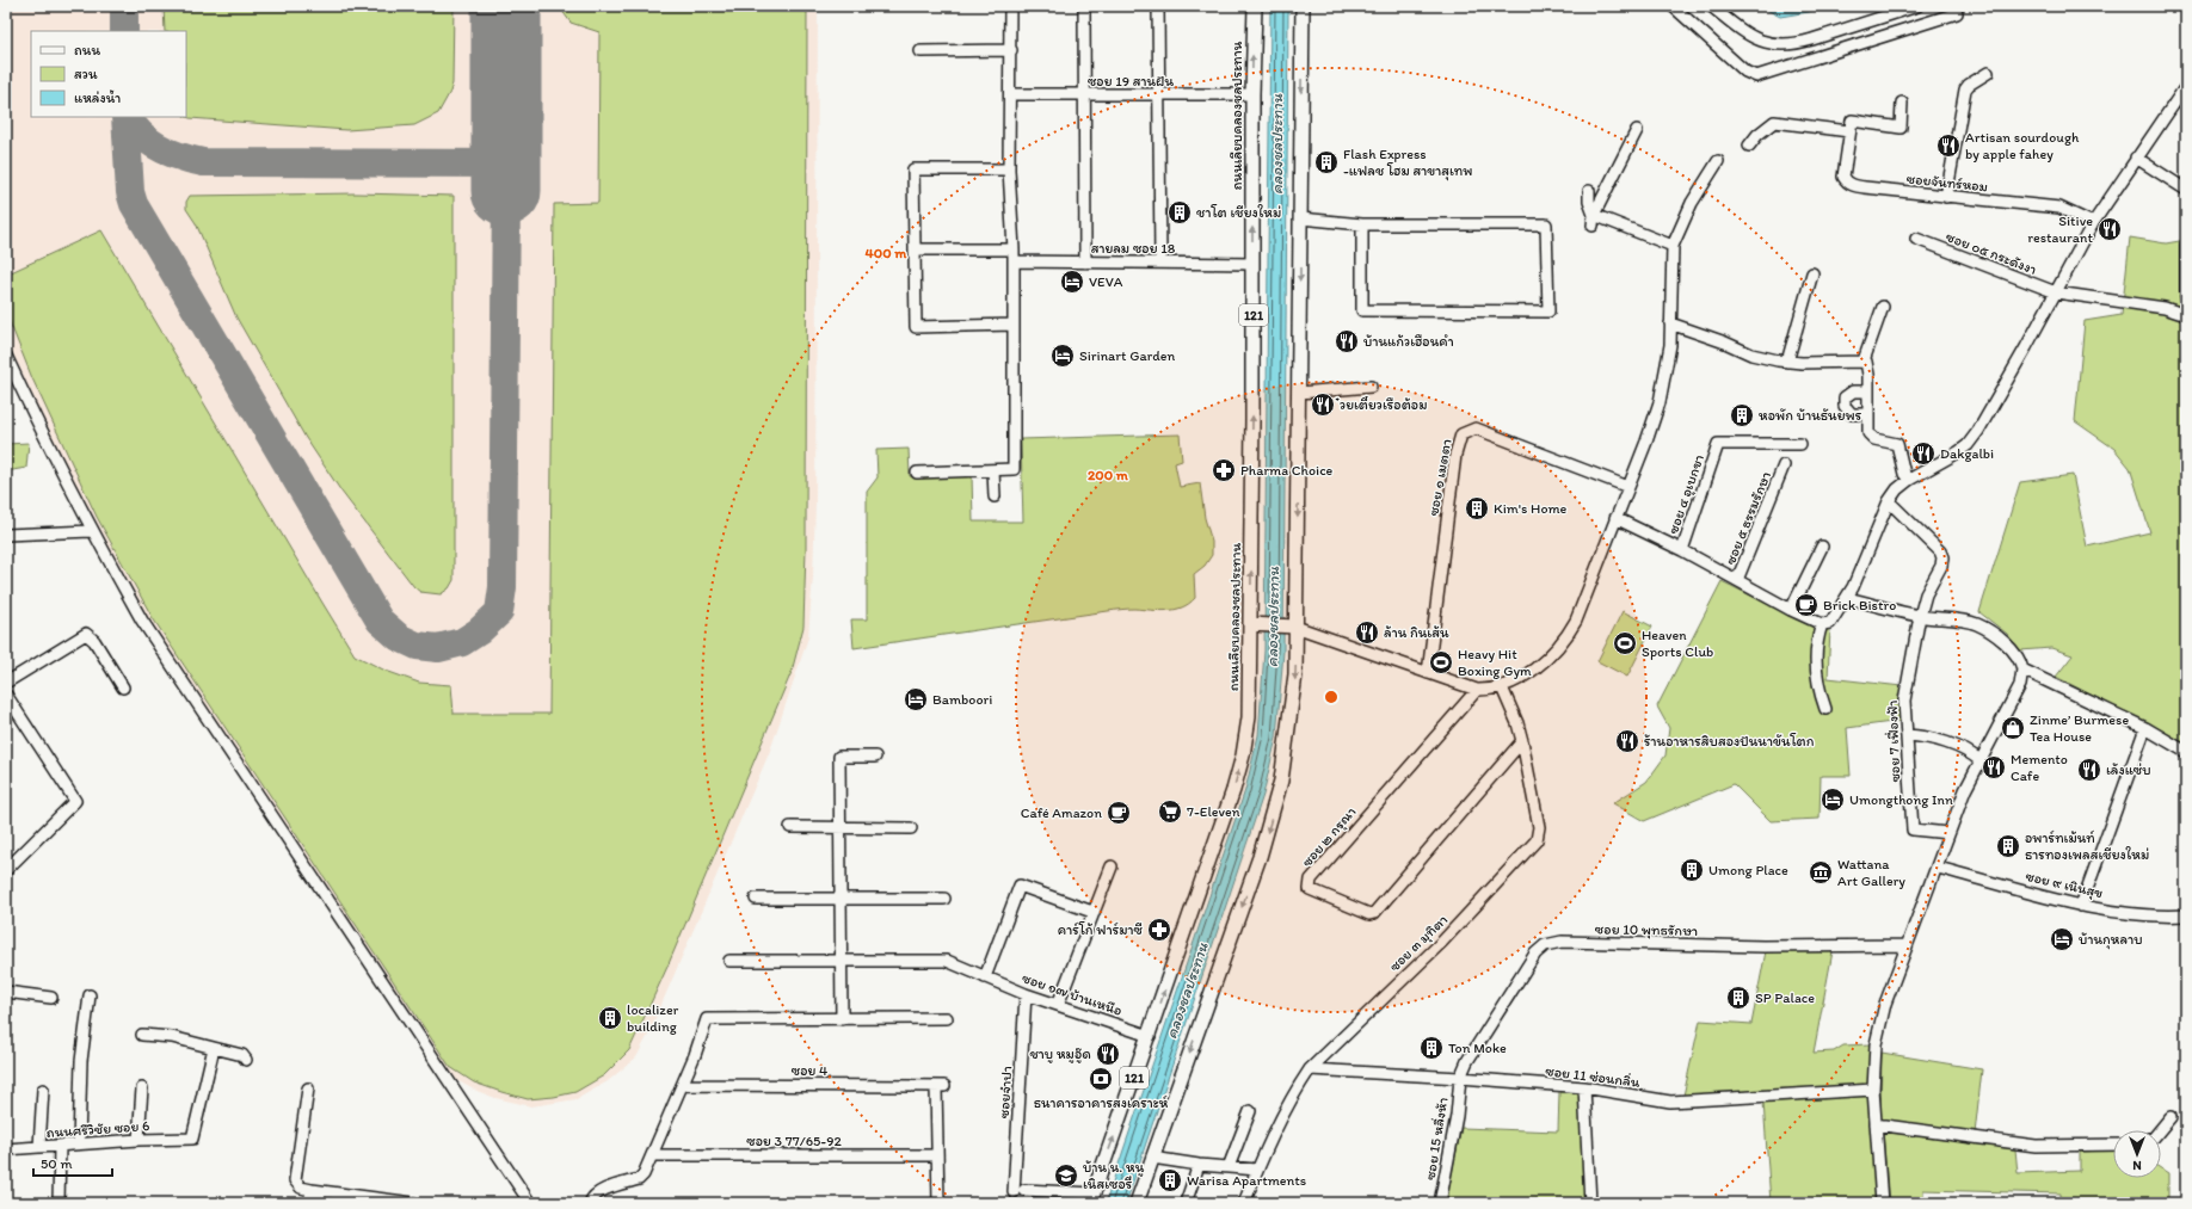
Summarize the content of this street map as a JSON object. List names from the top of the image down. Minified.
{"streets":{"main road":["ถนนเลียบคลองชลประทาน","121"],"street":["ซอย 19 สานฝัน","ซอยจันทร์หอม","สายลม ซอย 18","ซอย ๐๕ กระดังงา","ซอย ๑ เมตตา","ซอย ๔ อุเบกขา","ซอย ๕ ธรรมรักษา","ซอย 7 เฟื่องฟ้า","ซอย ๒ กรุณา","ซอย ๙ เนินสุข","ซอย 10 พุทธรักษา","ซอย ๓ มุทิตา","ซอย ๑๗ บ้านเหนือ","ซอย 4","ซอย 11 ซ่อนกลิ่น","ซอยจำปา","ถนนศรีวิชัย ซอย 6","ซอย 15 หลิ่งห้า","ซอย 3 77/65-92"]},"crossings":[["ซอย 19 สานฝัน","ถนนเลียบคลองชลประทาน"],["ถนนเลียบคลองชลประทาน","สายลม ซอย 18"],["ถนนเลียบคลองชลประทาน","ซอย ๑๗ บ้านเหนือ"],["ถนนเลียบคลองชลประทาน","ซอยจำปา"],["ซอย ๒ กรุณา","ซอย ๓ มุทิตา"],["ซอย 10 พุทธรักษา","ซอย 11 ซ่อนกลิ่น"],["ซอย 10 พุทธรักษา","ซอย 15 หลิ่งห้า"],["ซอย ๓ มุทิตา","ซอย 11 ซ่อนกลิ่น"],["ซอย ๑๗ บ้านเหนือ","ซอยจำปา"],["ซอย 4","ซอย 3 77/65-92"],["ซอย 11 ซ่อนกลิ่น","ซอย 15 หลิ่งห้า"]],"water":["คลองชลประทาน"],"places":{"restaurant":["Artisan sourdough by apple fahey","Sitive restaurant","บ้านแก้วเฮือนคำ","๋วยเตี๋ยวเรือต้อม","Dakgalbi","ล้าน กินเส้น","ร้านอาหารสิบสองปันนาขันโตก","Memento Cafe","เล้งแซ่บ","ชาบู หมูอู๊ด"],"building":["Flash Express -แฟลช โฮม สาขาสุเทพ","ชาโต เชียงใหม่","หอพัก บ้านธันยพร","Kim's Home","อพาร์ทเม้นท์ ธารทองเพลสเชียงใหม่","Umong Place","SP Palace","localizer building","Ton Moke","Warisa Apartments"],"hotel":["VEVA","Sirinart Garden","Bamboori","Umongthong Inn","บ้านกุหลาบ"],"pharmacy":["Pharma Choice","คาร์โก้ ฟาร์มาซี"],"cafe":["Brick Bistro","Café Amazon"],"sports":["Heaven Sports Club","Heavy Hit Boxing Gym"],"shop":["Zinme’ Burmese Tea House"],"supermarket":["7-Eleven"],"museum":["Wattana Art Gallery"],"bank":["ธนาคารอาคารสงเคราะห์"],"school or university":["บ้าน น. หนู เนิสเซอรี่"]},"legend":["ถนน","สวน","แหล่งน้ำ"],"scale_bar":"50 m","north":"bottom","rings":["400 m","200 m"]}
